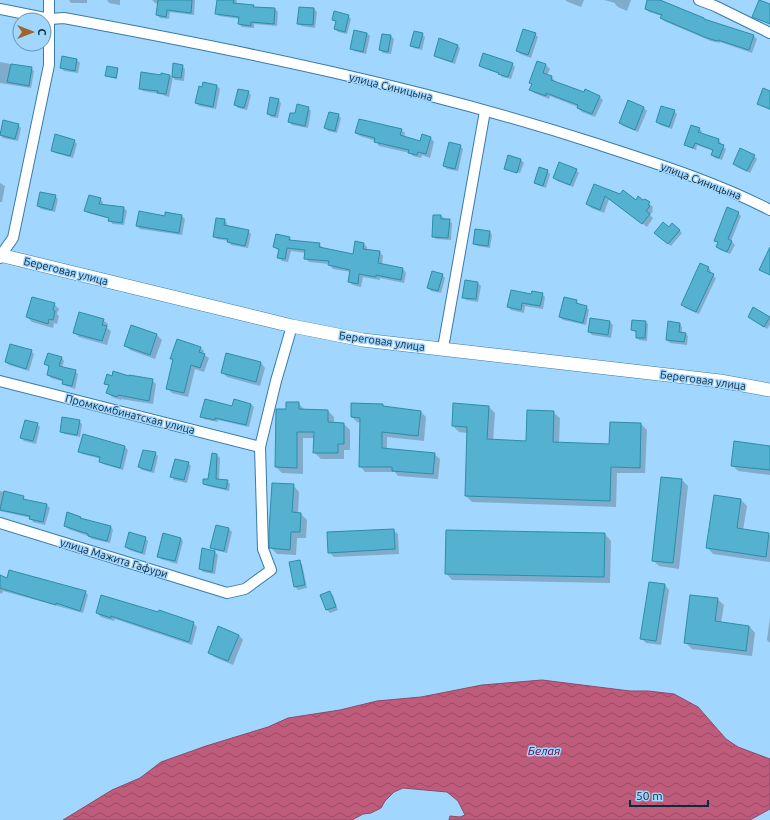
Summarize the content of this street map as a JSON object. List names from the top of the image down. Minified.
{"streets":{"main road":["Береговая улица"],"street":["улица Синицына","Промкомбинатская улица","улица Мажита Гафури"]},"crossings":[["Промкомбинатская улица","улица Мажита Гафури"]],"water":["Белая"],"scale_bar":"50 m","north":"right"}
